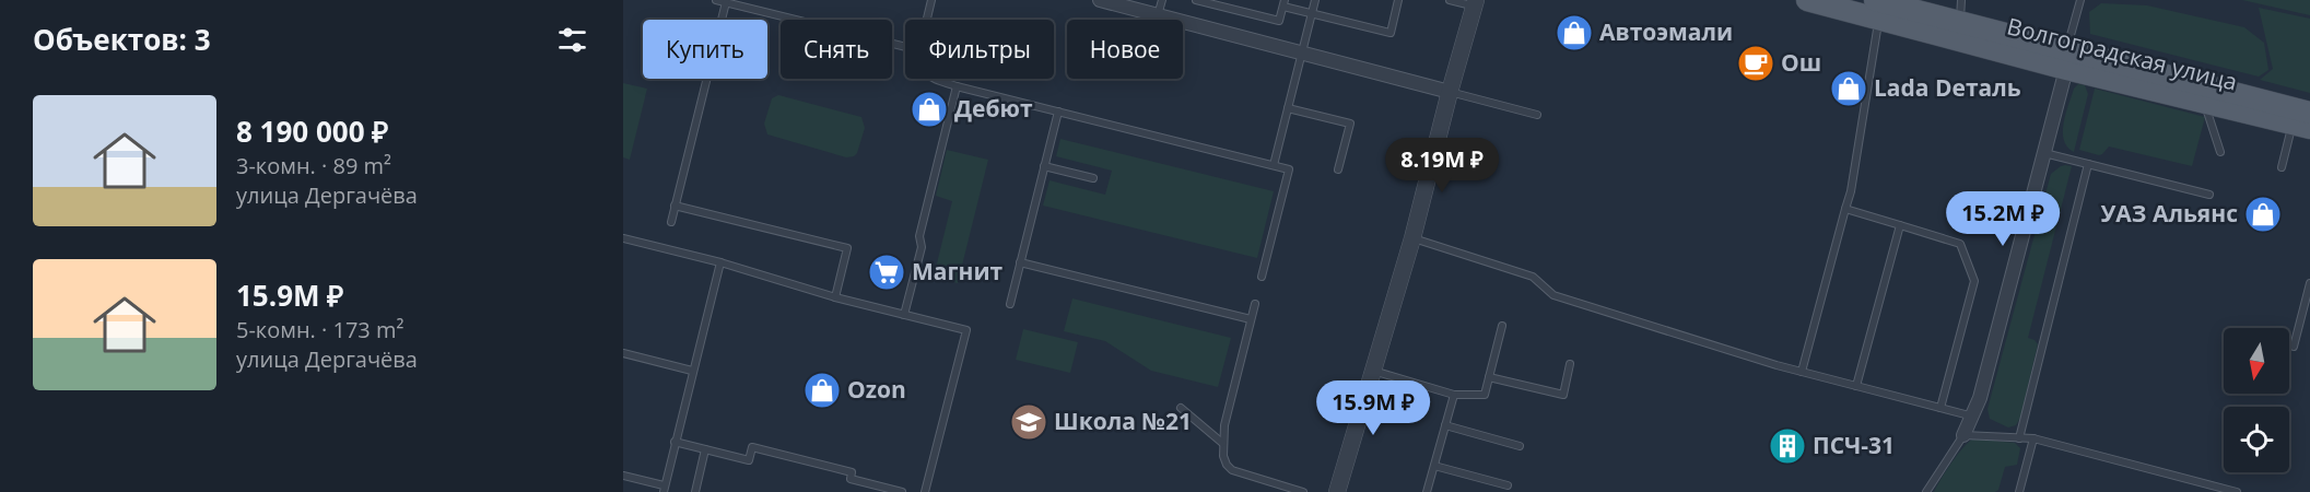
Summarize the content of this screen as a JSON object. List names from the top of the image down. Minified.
{"streets":{"main road":["Волгоградская улица"]},"places":{"shop":["Автоэмали","Lada Dеталь","Дебют","УАЗ Альянс","Ozon"],"cafe":["Ош"],"supermarket":["Магнит"],"school or university":["Школа №21"],"building":["ПСЧ-31"]},"north":"bottom","page":{"heading":"Объектов: 3","chip":["Купить","Снять","Фильтры","Новое"],"list":[{"name":"8 190 000 ₽","note":"3-комн. · 89 m² · улица Дергачёва"},{"name":"15.9M ₽","note":"5-комн. · 173 m² · улица Дергачёва"}],"price":["8.19M ₽","15.2M ₽","15.9M ₽"]}}
